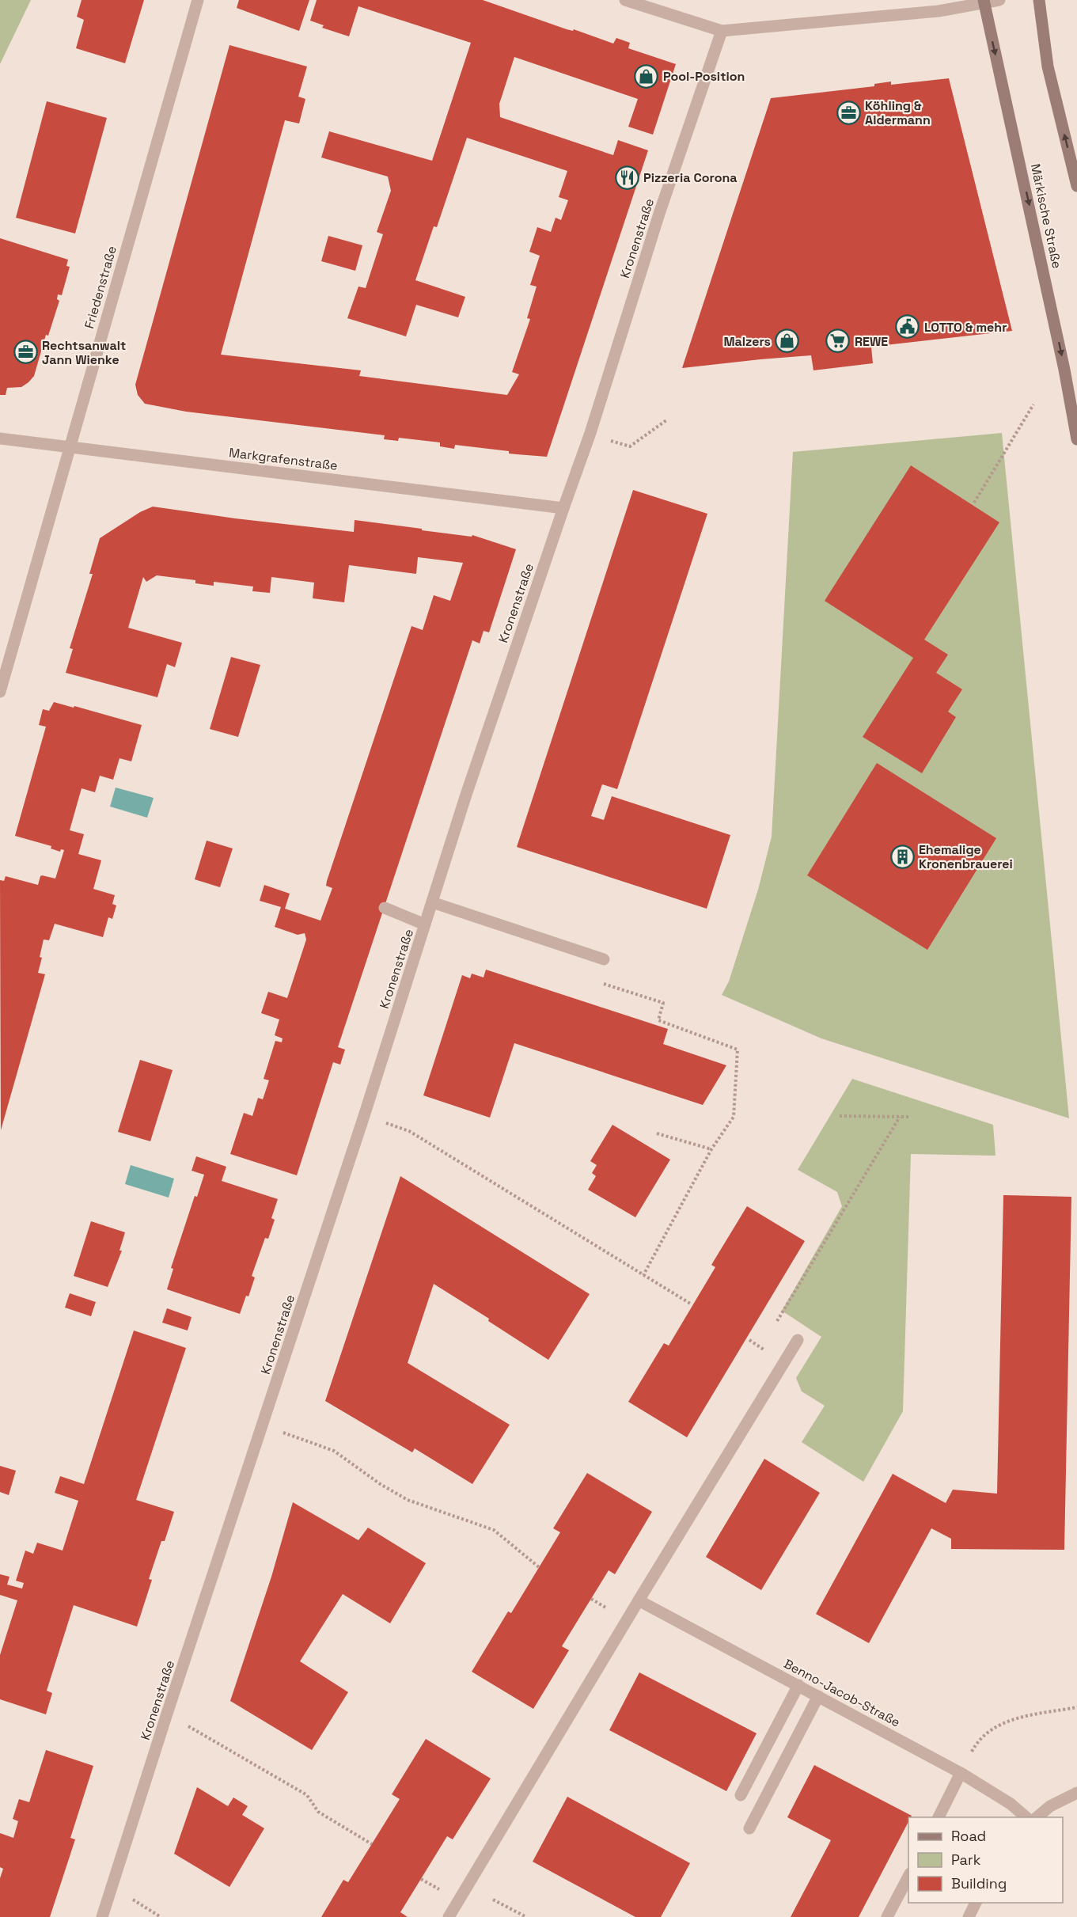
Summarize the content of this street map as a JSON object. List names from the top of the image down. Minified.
{"streets":{"main road":["Märkische Straße"],"street":["Kronenstraße","Friedenstraße","Markgrafenstraße","Benno-Jacob-Straße"]},"crossings":[["Kronenstraße","Markgrafenstraße"],["Friedenstraße","Markgrafenstraße"]],"places":{"shop":["Pool-Position","Malzers"],"office":["Köhling & Aldermann","Rechtsanwalt Jann Wienke"],"restaurant":["Pizzeria Corona"],"public building":["LOTTO & mehr"],"supermarket":["REWE"],"building":["Ehemalige Kronenbrauerei"]},"legend":["Road","Park","Building"]}
